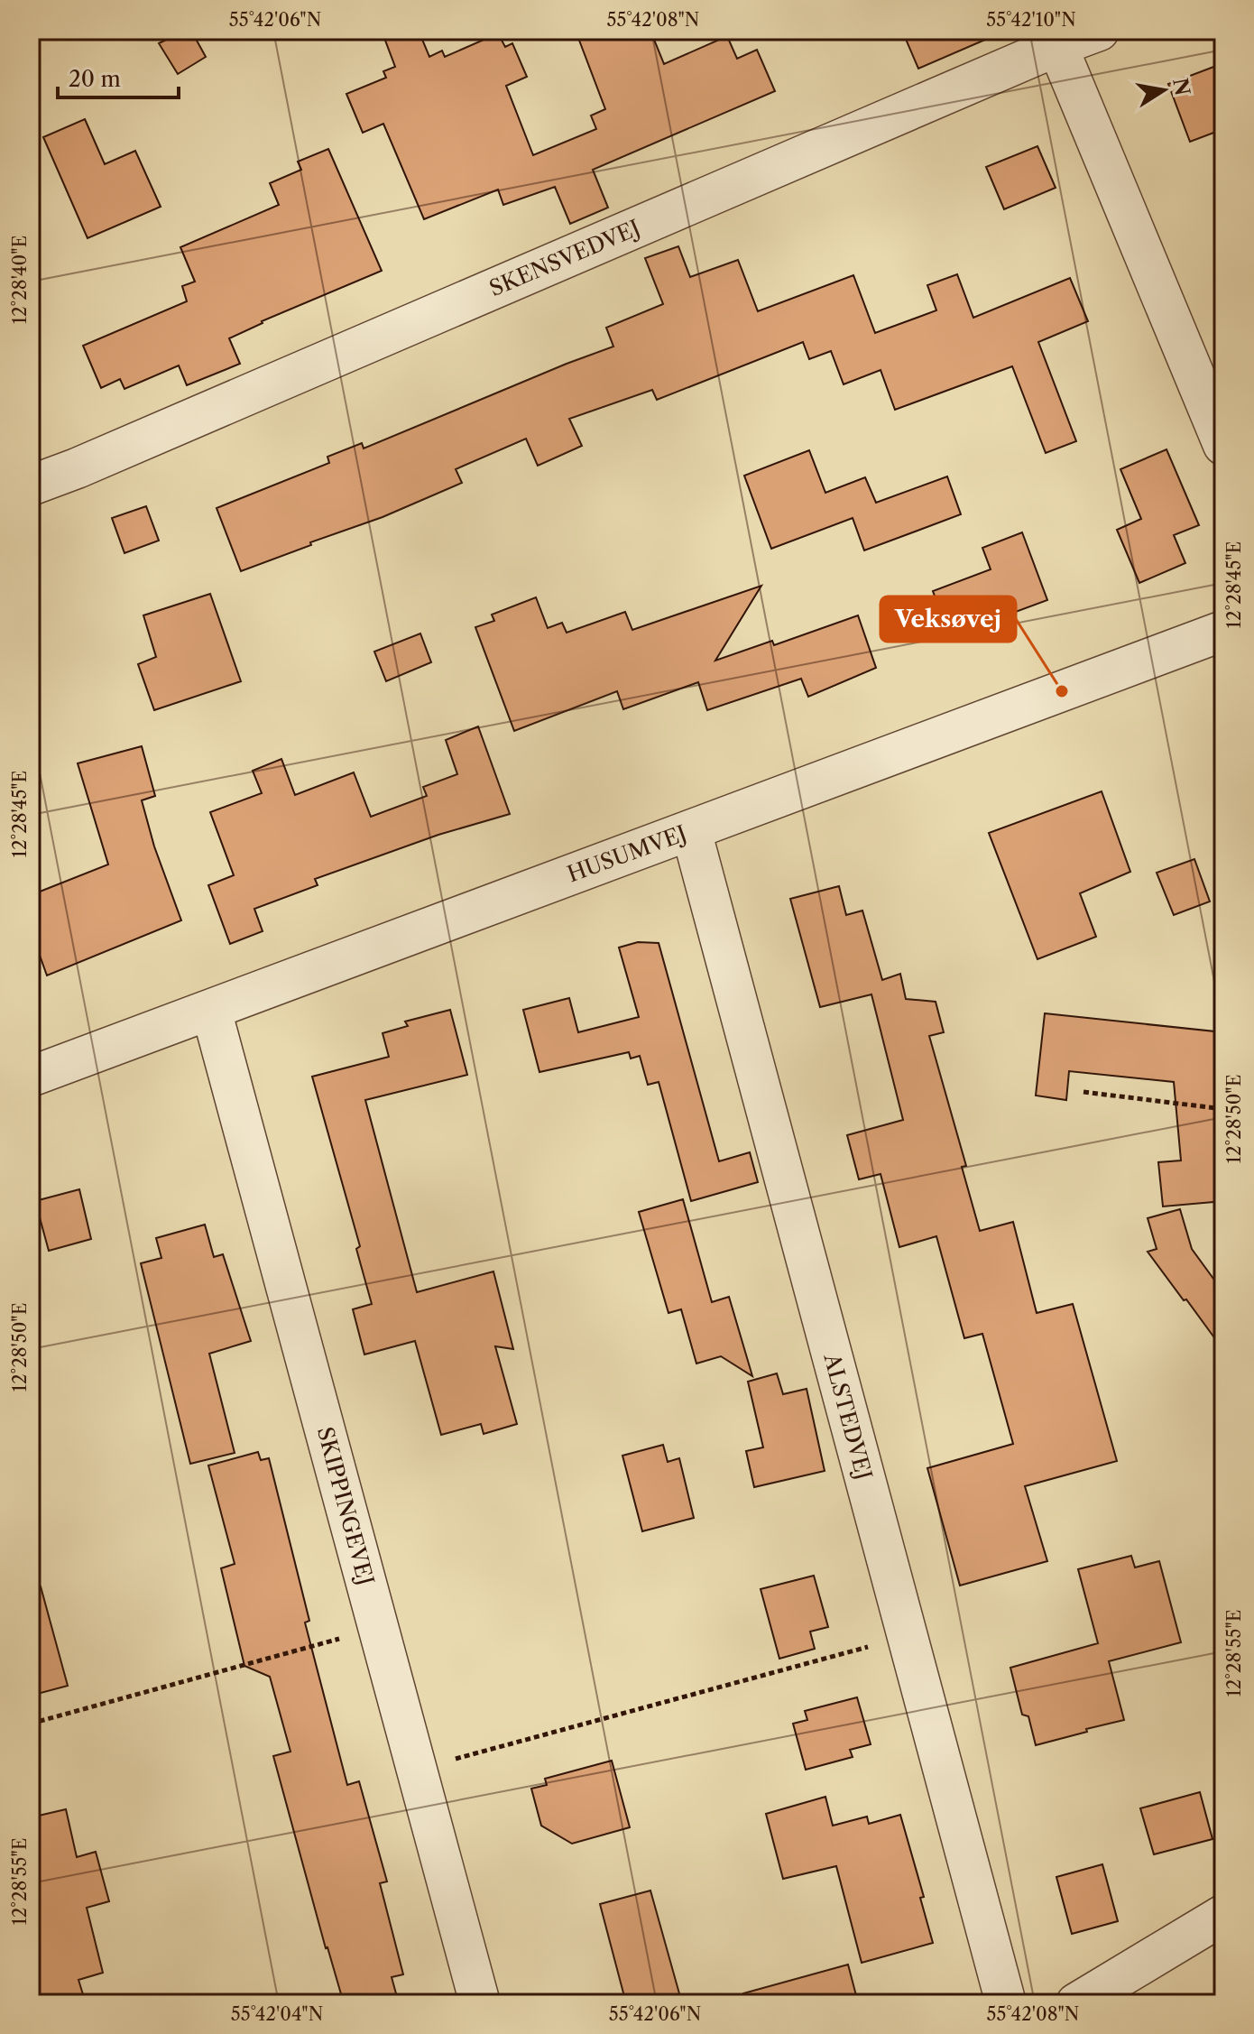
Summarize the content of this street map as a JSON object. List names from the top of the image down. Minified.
{"streets":{"street":["SKENSVEDVEJ","HUSUMVEJ","ALSTEDVEJ","SKIPPINGEVEJ"]},"crossings":[["HUSUMVEJ","ALSTEDVEJ"],["HUSUMVEJ","SKIPPINGEVEJ"]],"places":["Veksøvej"],"scale_bar":"20 m","north":"right","coordinates":["55°42'06\"N","55°42'08\"N","55°42'10\"N","12°28'40\"E","12°28'45\"E","12°28'50\"E","12°28'55\"E","55°42'04\"N"]}
